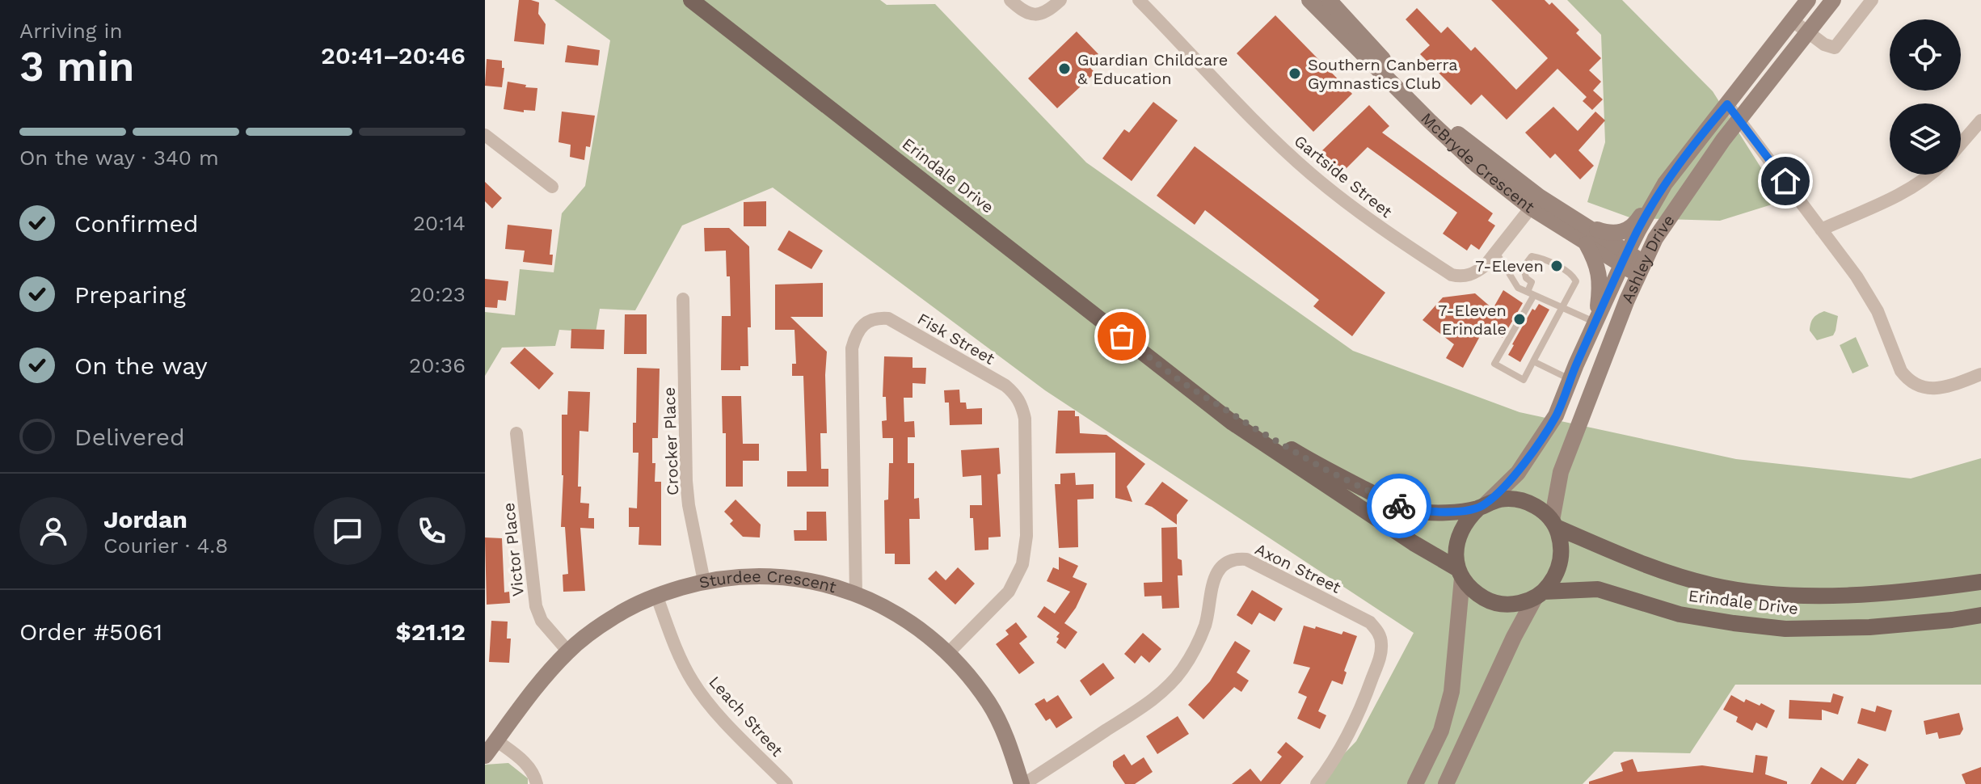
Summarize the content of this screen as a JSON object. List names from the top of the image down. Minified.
{"streets":{"main road":["Erindale Drive"],"street":["McBryde Crescent","Gartside Street","Ashley Drive","Fisk Street","Crocker Place","Victor Place","Axon Street","Sturdee Crescent","Leach Street"]},"crossings":[["McBryde Crescent","Gartside Street"],["McBryde Crescent","Ashley Drive"],["Erindale Drive","Ashley Drive"],["Fisk Street","Sturdee Crescent"],["Crocker Place","Sturdee Crescent"],["Victor Place","Sturdee Crescent"],["Axon Street","Sturdee Crescent"],["Sturdee Crescent","Leach Street"]],"places":["Guardian Childcare & Education","Southern Canberra Gymnastics Club","7-Eleven","7-Eleven Erindale"],"page":{"heading":["3 min","Arriving in","20:41–20:46"],"panel":["Jordan","Courier · 4.8","Order #5061","$21.12"],"bar":"On the way · 340 m","list":[["Confirmed","20:14"],["Preparing","20:23"],["On the way","20:36"],"Delivered"]}}
